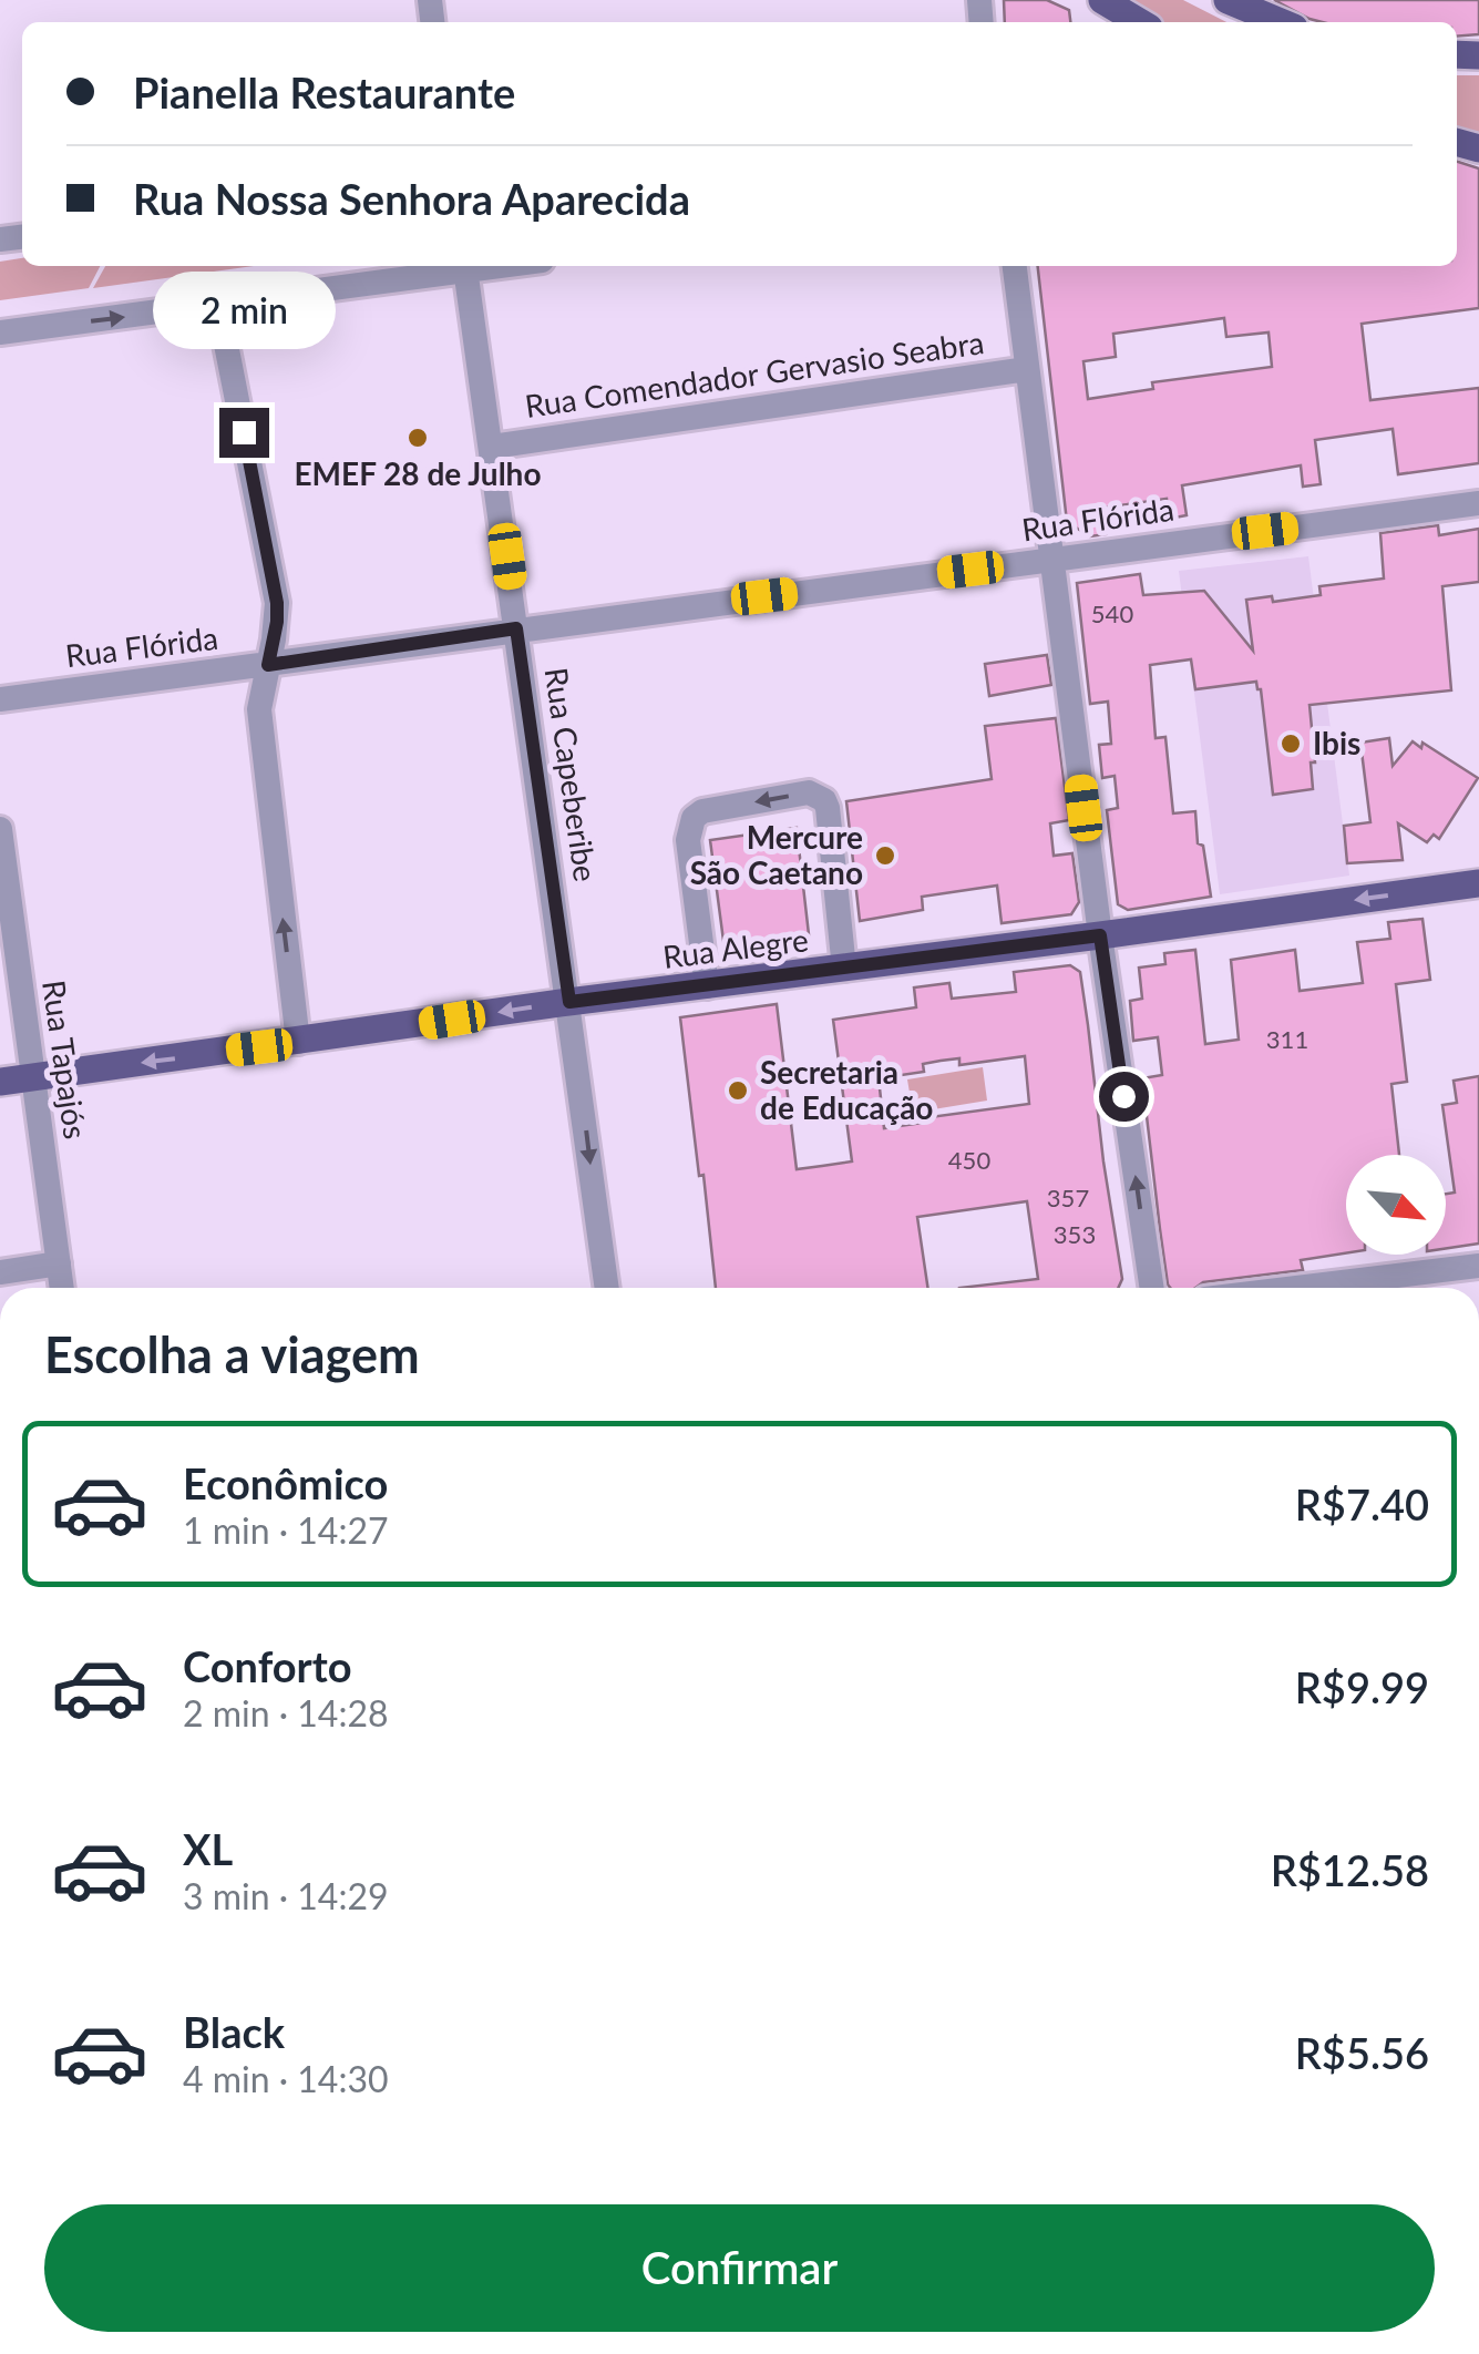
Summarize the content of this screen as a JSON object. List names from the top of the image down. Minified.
{"streets":{"main road":["Rua Alegre"],"street":["Rua Comendador Gervasio Seabra","Rua Flórida","Rua Capeberibe","Rua Tapajós"]},"crossings":[["Rua Comendador Gervasio Seabra","Rua Capeberibe"],["Rua Flórida","Rua Capeberibe"],["Rua Capeberibe","Rua Alegre"],["Rua Alegre","Rua Tapajós"]],"one_way":["Rua Alegre"],"places":["EMEF 28 de Julho","Ibis","Mercure São Caetano","Secretaria de Educação"],"house_numbers":["540","311","450","357","353"],"north":"bottom right","page":{"banner":["Pianella Restaurante","Rua Nossa Senhora Aparecida"],"bubble":"2 min","heading":"Escolha a viagem","list":[{"name":"Econômico","note":"1 min · 14:27","value":"R$7.40"},{"name":"Conforto","note":"2 min · 14:28","value":"R$9.99"},{"name":"XL","note":"3 min · 14:29","value":"R$12.58"},{"name":"Black","note":"4 min · 14:30","value":"R$5.56"}],"buttons":"Confirmar"}}
